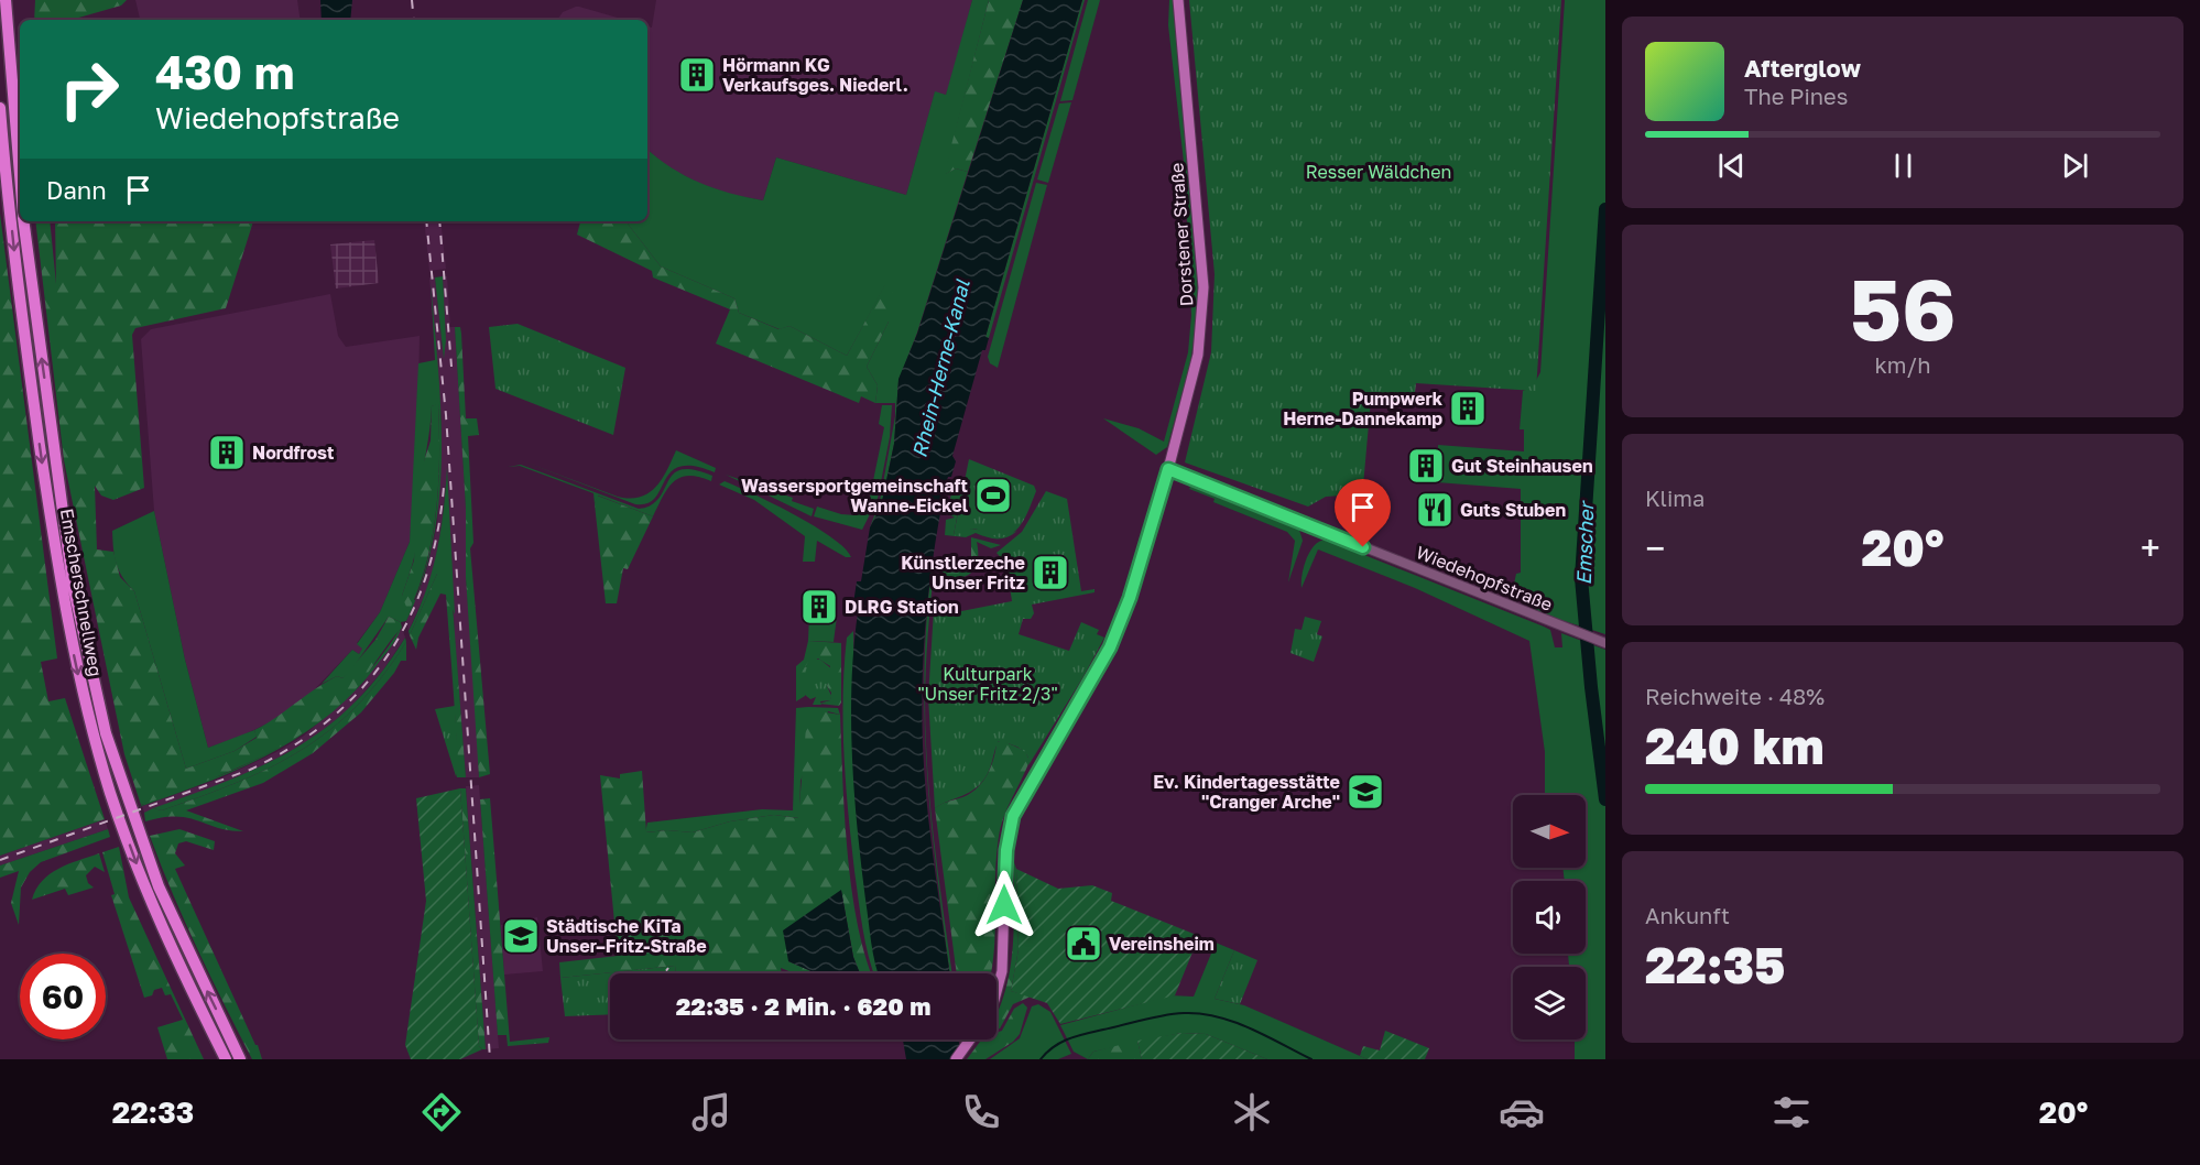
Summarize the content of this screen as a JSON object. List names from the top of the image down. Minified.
{"streets":{"highway":["Emscherschnellweg"],"main road":["Dorstener Straße","Wiedehopfstraße"]},"crossings":[["Dorstener Straße","Wiedehopfstraße"]],"water":["Rhein-Herne-Kanal","Emscher"],"parks":["Resser Wäldchen","Kulturpark \"Unser Fritz 2/3\""],"places":{"building":["Hörmann KG Verkaufsges. Niederl.","Pumpwerk Herne-Dannekamp","Nordfrost","Gut Steinhausen","Künstlerzeche Unser Fritz","DLRG Station"],"sports":["Wassersportgemeinschaft Wanne-Eickel"],"restaurant":["Guts Stuben"],"school or university":["Ev. Kindertagesstätte \"Cranger Arche\"","Städtische KiTa Unser–Fritz-Straße"],"public building":["Vereinsheim"]},"north":"right","page":{"turn":["430 m","Wiedehopfstraße"],"song":["Afterglow","The Pines"],"then":"Dann","tile":[["56","km/h"],"Klima",["Reichweite · 48%","240 km"],["Ankunft","22:35"]],"heat":["−","20°","+"],"limit":"60","trip":"22:35 · 2 Min. · 620 m","tabs":["22:33","20°"]}}
